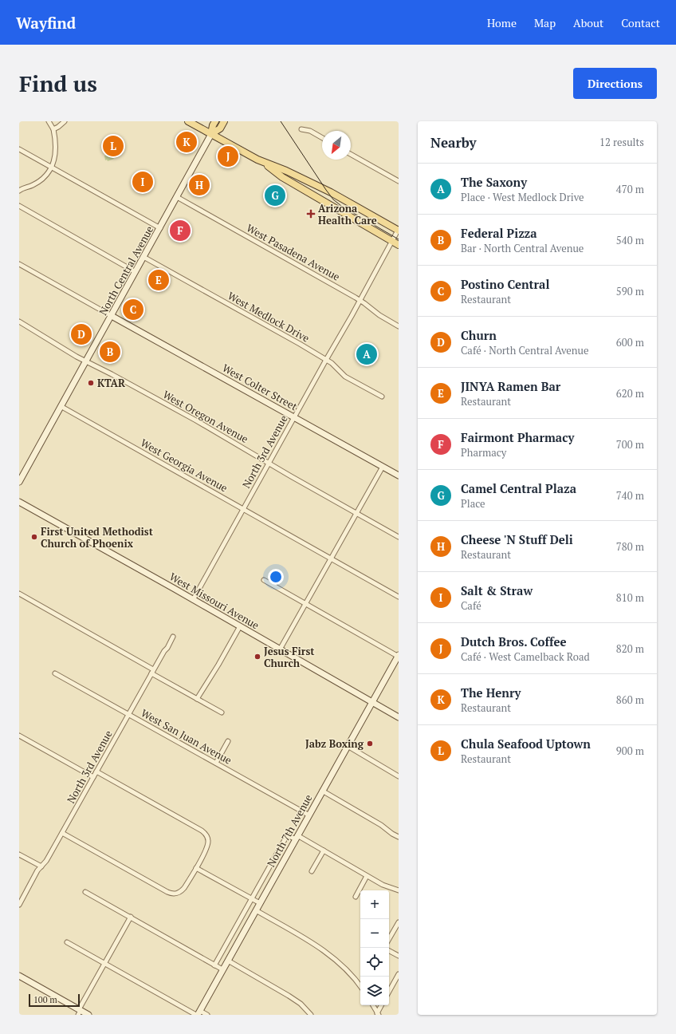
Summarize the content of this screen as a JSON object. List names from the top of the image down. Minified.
{"streets":{"main road":["North Central Avenue","West Colter Street","West Missouri Avenue","North 7th Avenue"],"street":["West Pasadena Avenue","West Medlock Drive","West Oregon Avenue","North 3rd Avenue","West Georgia Avenue","West San Juan Avenue"]},"crossings":[["West Pasadena Avenue","North Central Avenue"],["West Pasadena Avenue","North 3rd Avenue"],["North Central Avenue","West Medlock Drive"],["North Central Avenue","West Colter Street"],["North Central Avenue","West Oregon Avenue"],["North Central Avenue","West Georgia Avenue"],["West Medlock Drive","North 3rd Avenue"],["West Colter Street","North 3rd Avenue"],["West Oregon Avenue","North 3rd Avenue"],["North 3rd Avenue","West Georgia Avenue"],["North 3rd Avenue","West Missouri Avenue"],["North 3rd Avenue","West San Juan Avenue"],["West Missouri Avenue","North 7th Avenue"],["West San Juan Avenue","North 7th Avenue"]],"places":{"health":["Arizona Health Care"],"other":["KTAR","First United Methodist Church of Phoenix","Jesus First Church","Jabz Boxing"]},"scale_bar":"100 m","north":"bottom left","page":{"header":"Wayfind","nav":["Home","Map","About","Contact"],"buttons":"Directions","title":"Find us","heading":["Nearby","12 results"],"pins":["K","L","J","I","H","G","F","E","C","D","B","A"],"list":[{"mark":"A","name":"The Saxony","note":"Place · West Medlock Drive","value":"470 m"},{"mark":"B","name":"Federal Pizza","note":"Bar · North Central Avenue","value":"540 m"},{"mark":"C","name":"Postino Central","note":"Restaurant","value":"590 m"},{"mark":"D","name":"Churn","note":"Café · North Central Avenue","value":"600 m"},{"mark":"E","name":"JINYA Ramen Bar","note":"Restaurant","value":"620 m"},{"mark":"F","name":"Fairmont Pharmacy","note":"Pharmacy","value":"700 m"},{"mark":"G","name":"Camel Central Plaza","note":"Place","value":"740 m"},{"mark":"H","name":"Cheese 'N Stuff Deli","note":"Restaurant","value":"780 m"},{"mark":"I","name":"Salt & Straw","note":"Café","value":"810 m"},{"mark":"J","name":"Dutch Bros. Coffee","note":"Café · West Camelback Road","value":"820 m"},{"mark":"K","name":"The Henry","note":"Restaurant","value":"860 m"},{"mark":"L","name":"Chula Seafood Uptown","note":"Restaurant","value":"900 m"}],"map_buttons":["+","−"],"scale":"100 m"}}
